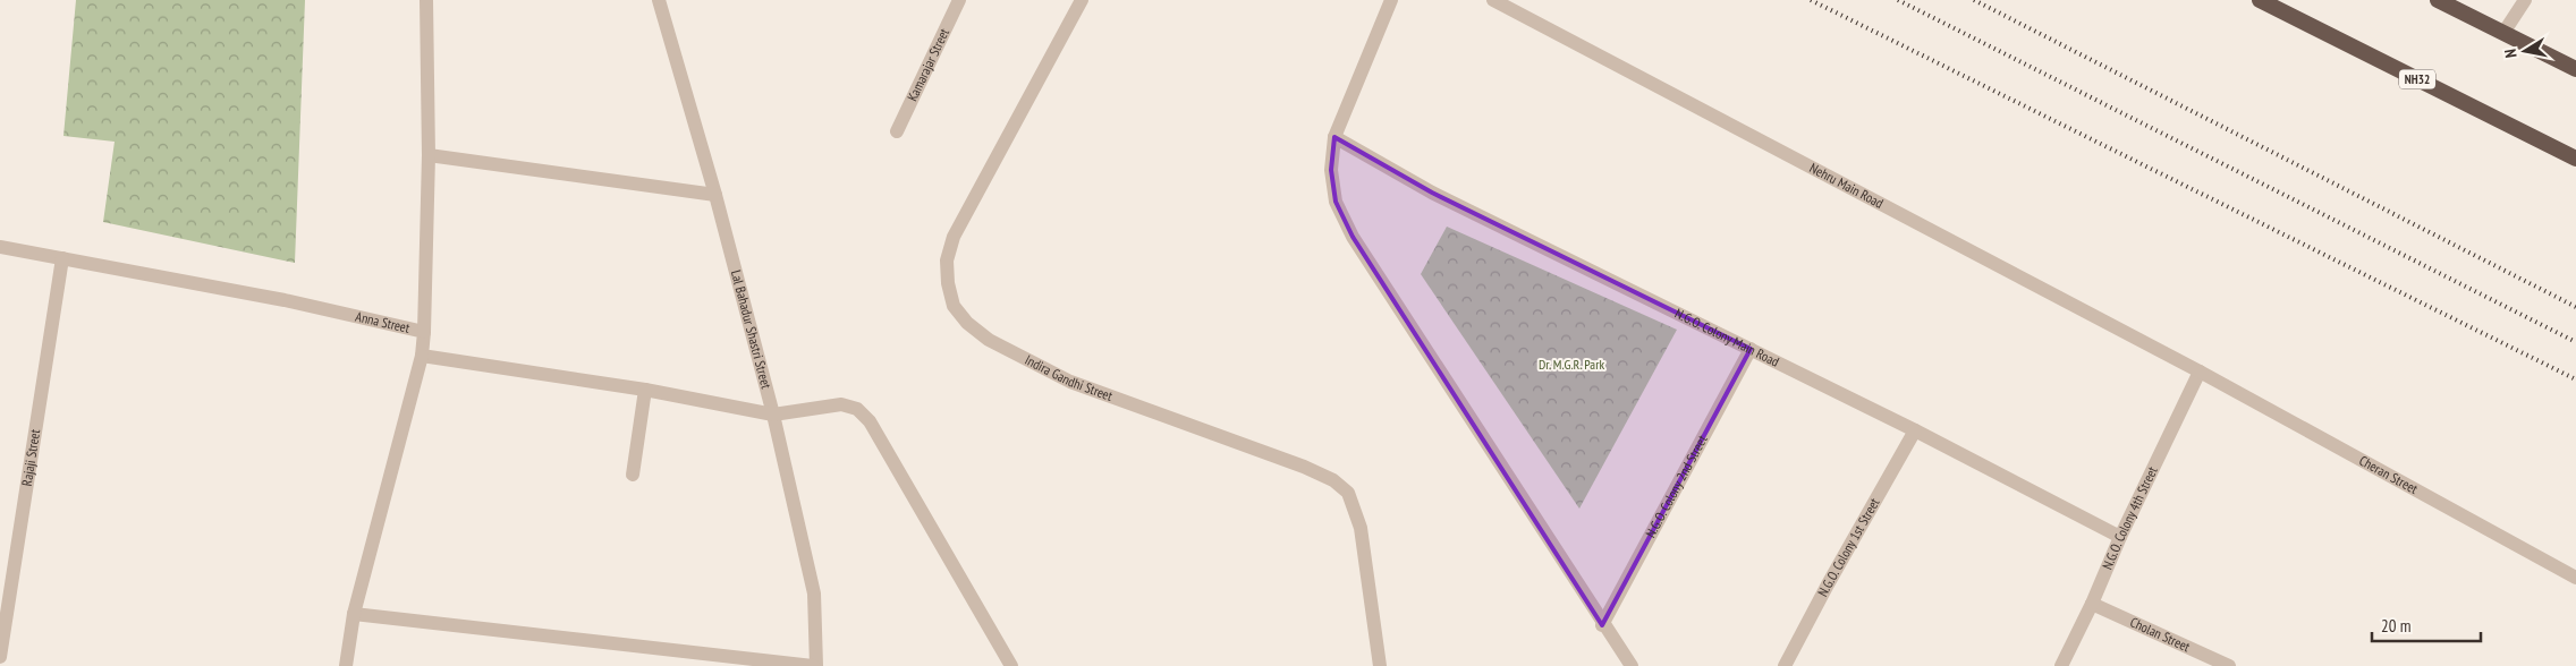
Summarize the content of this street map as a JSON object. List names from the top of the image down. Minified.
{"streets":{"highway":["NH32"],"street":["Kamarajar Street","Nehru Main Road","Anna Street","Lal Bahadur Shastri Street","N.G.O. Colony Main Road","Indira Gandhi Street","Rajaji Street","Cheran Street","N.G.O. Colony 2nd Street","N.G.O. Colony 4th Street","N.G.O. Colony 1st Street","Cholan Street"]},"crossings":[["Nehru Main Road","Cheran Street"],["Nehru Main Road","N.G.O. Colony 4th Street"],["Anna Street","Rajaji Street"],["N.G.O. Colony Main Road","N.G.O. Colony 2nd Street"],["N.G.O. Colony Main Road","N.G.O. Colony 4th Street"],["N.G.O. Colony Main Road","N.G.O. Colony 1st Street"],["Cheran Street","N.G.O. Colony 4th Street"],["N.G.O. Colony 4th Street","Cholan Street"]],"parks":["Dr. M.G.R. Park"],"scale_bar":"20 m","north":"left"}
